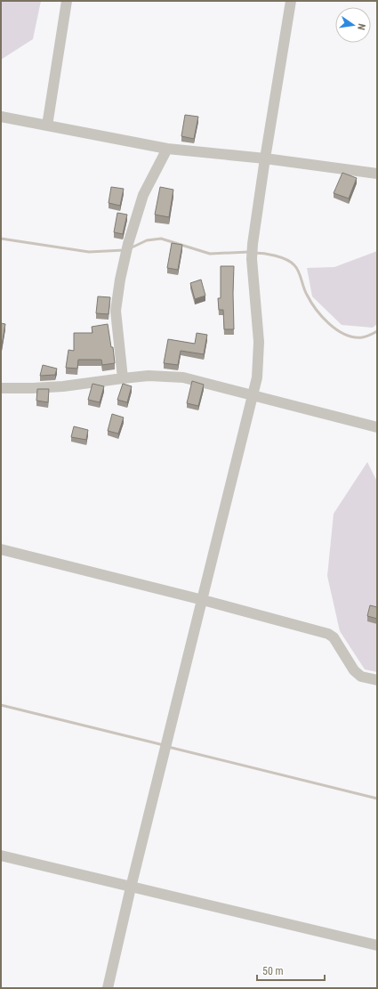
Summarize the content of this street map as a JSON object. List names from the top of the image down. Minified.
{"scale_bar":"50 m","north":"right"}
